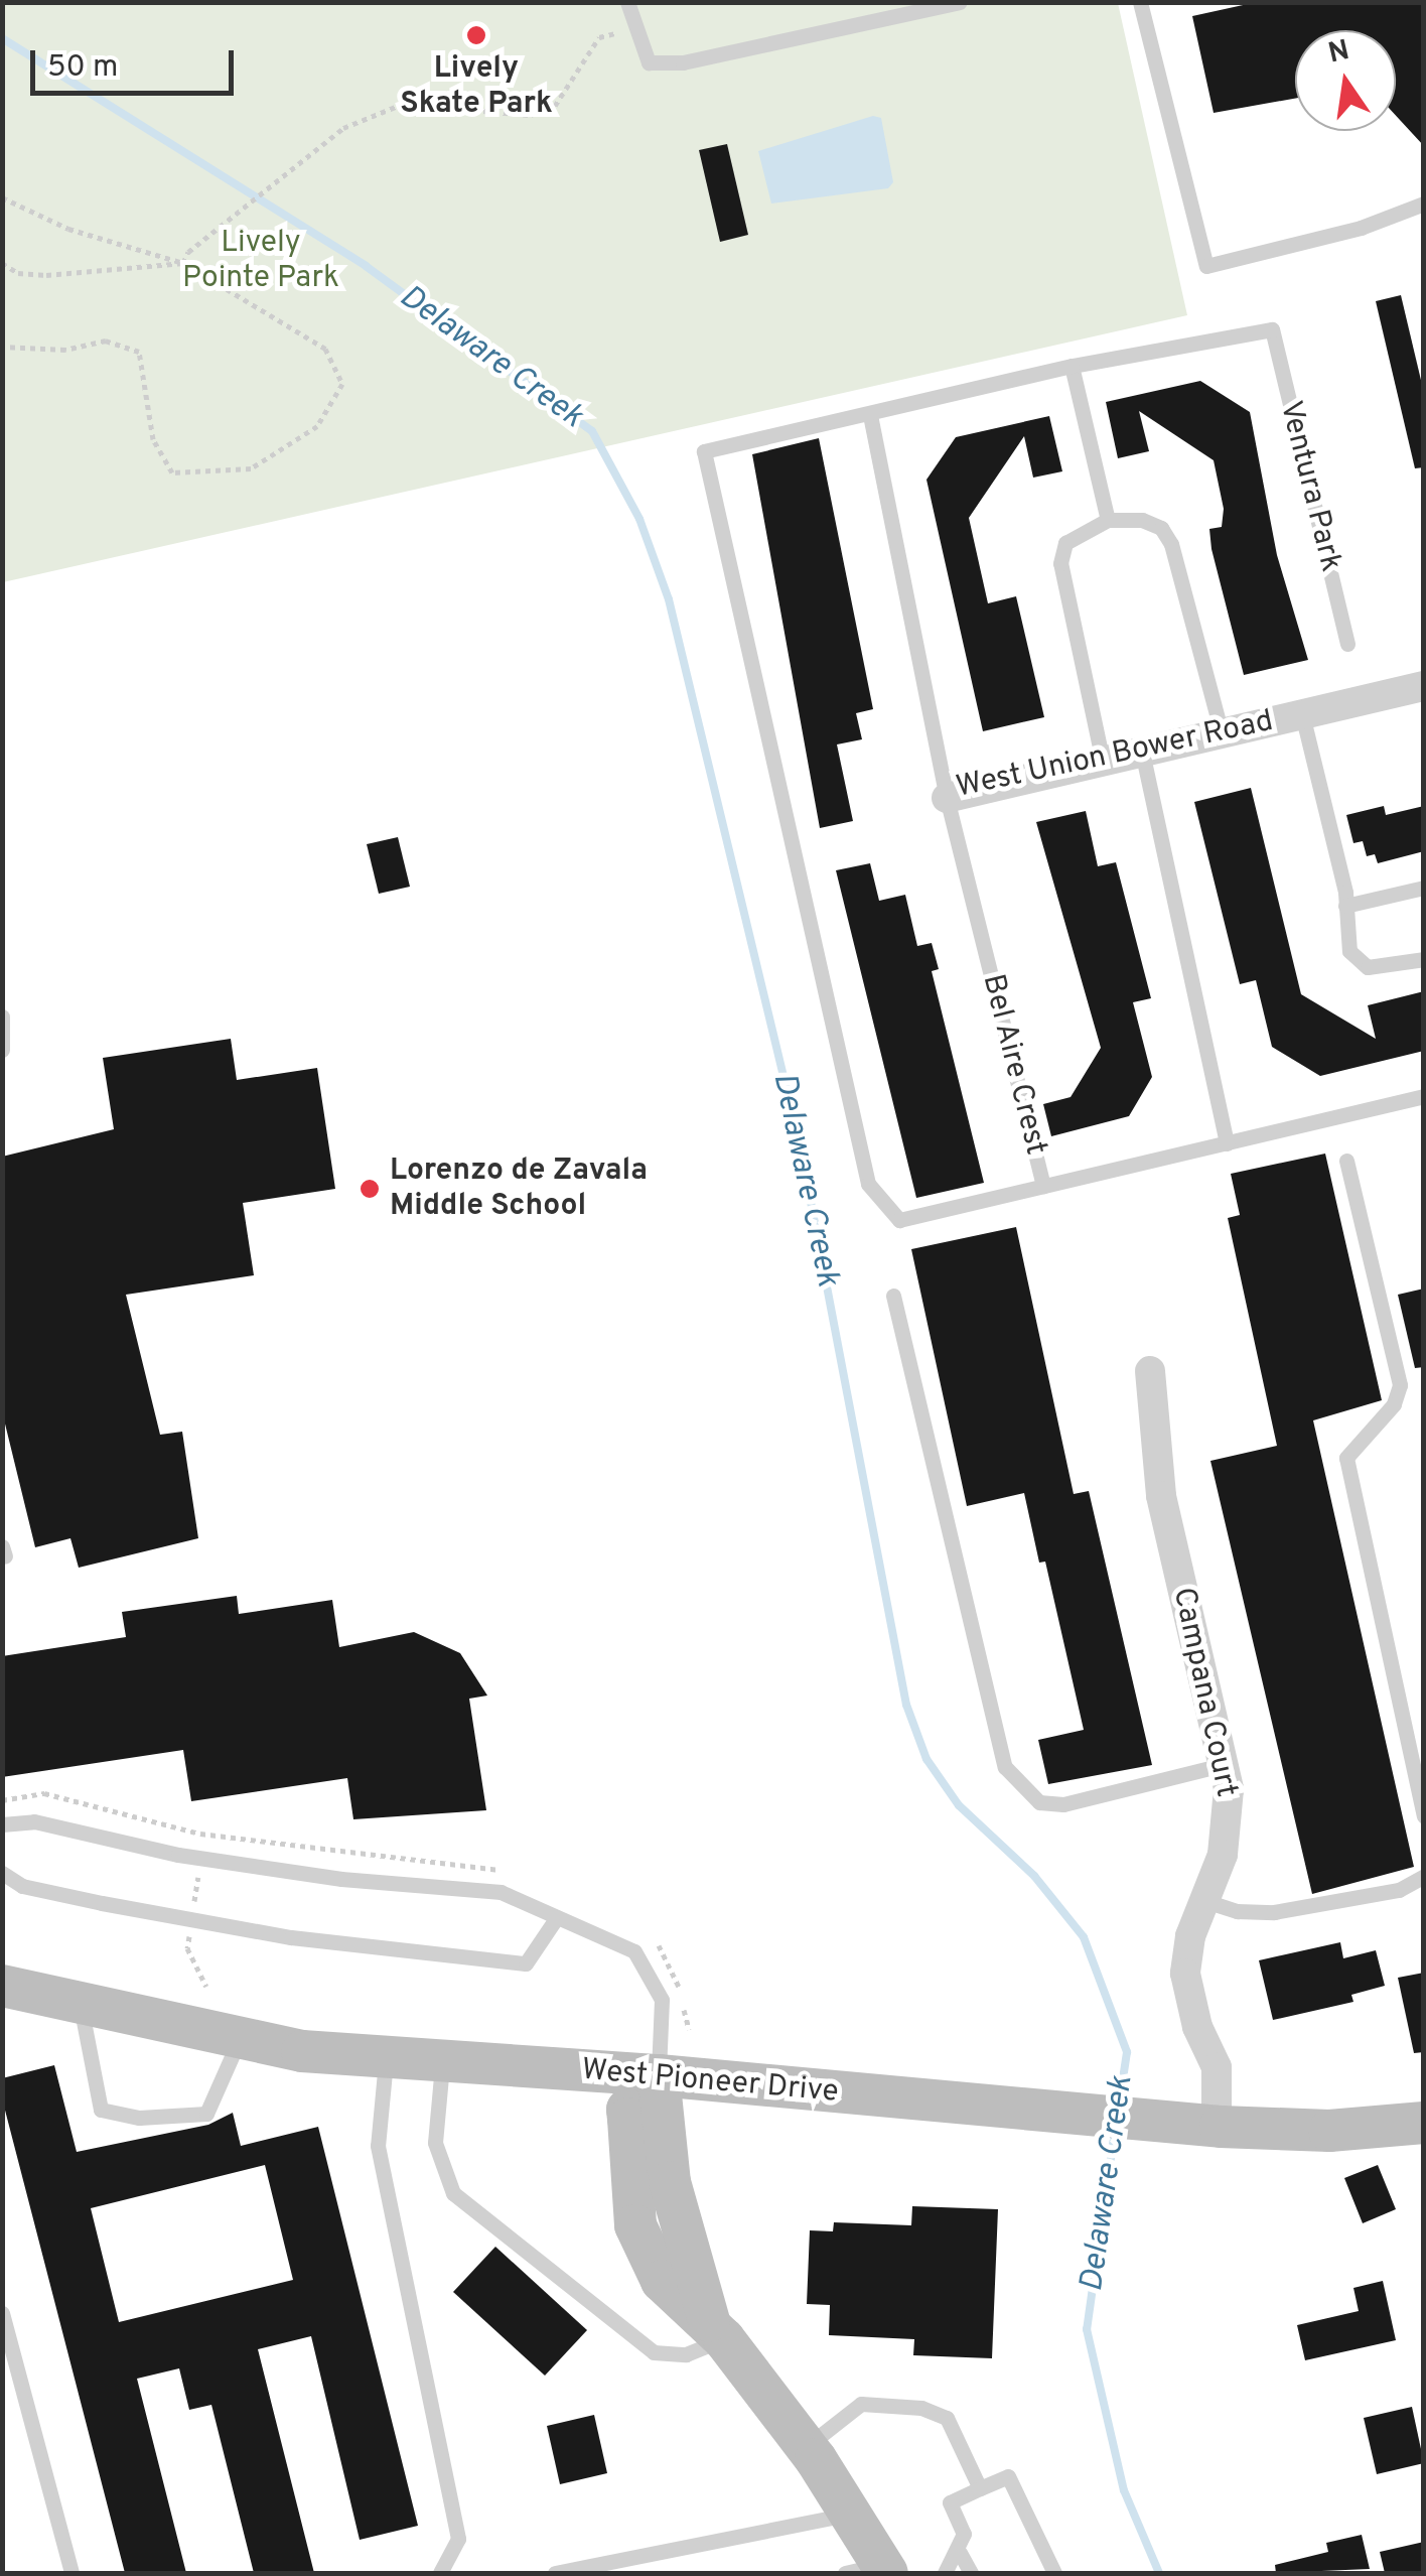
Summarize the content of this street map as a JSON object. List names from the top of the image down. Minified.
{"streets":{"main road":["West Pioneer Drive"],"street":["West Union Bower Road","Campana Court"],"lane":["Ventura Park","Bel Aire Crest"]},"crossings":[["West Union Bower Road","Bel Aire Crest"],["Campana Court","West Pioneer Drive"]],"water":["Delaware Creek"],"parks":["Lively Pointe Park"],"places":["Lively Skate Park","Lorenzo de Zavala Middle School"],"scale_bar":"50 m","north":"top"}
